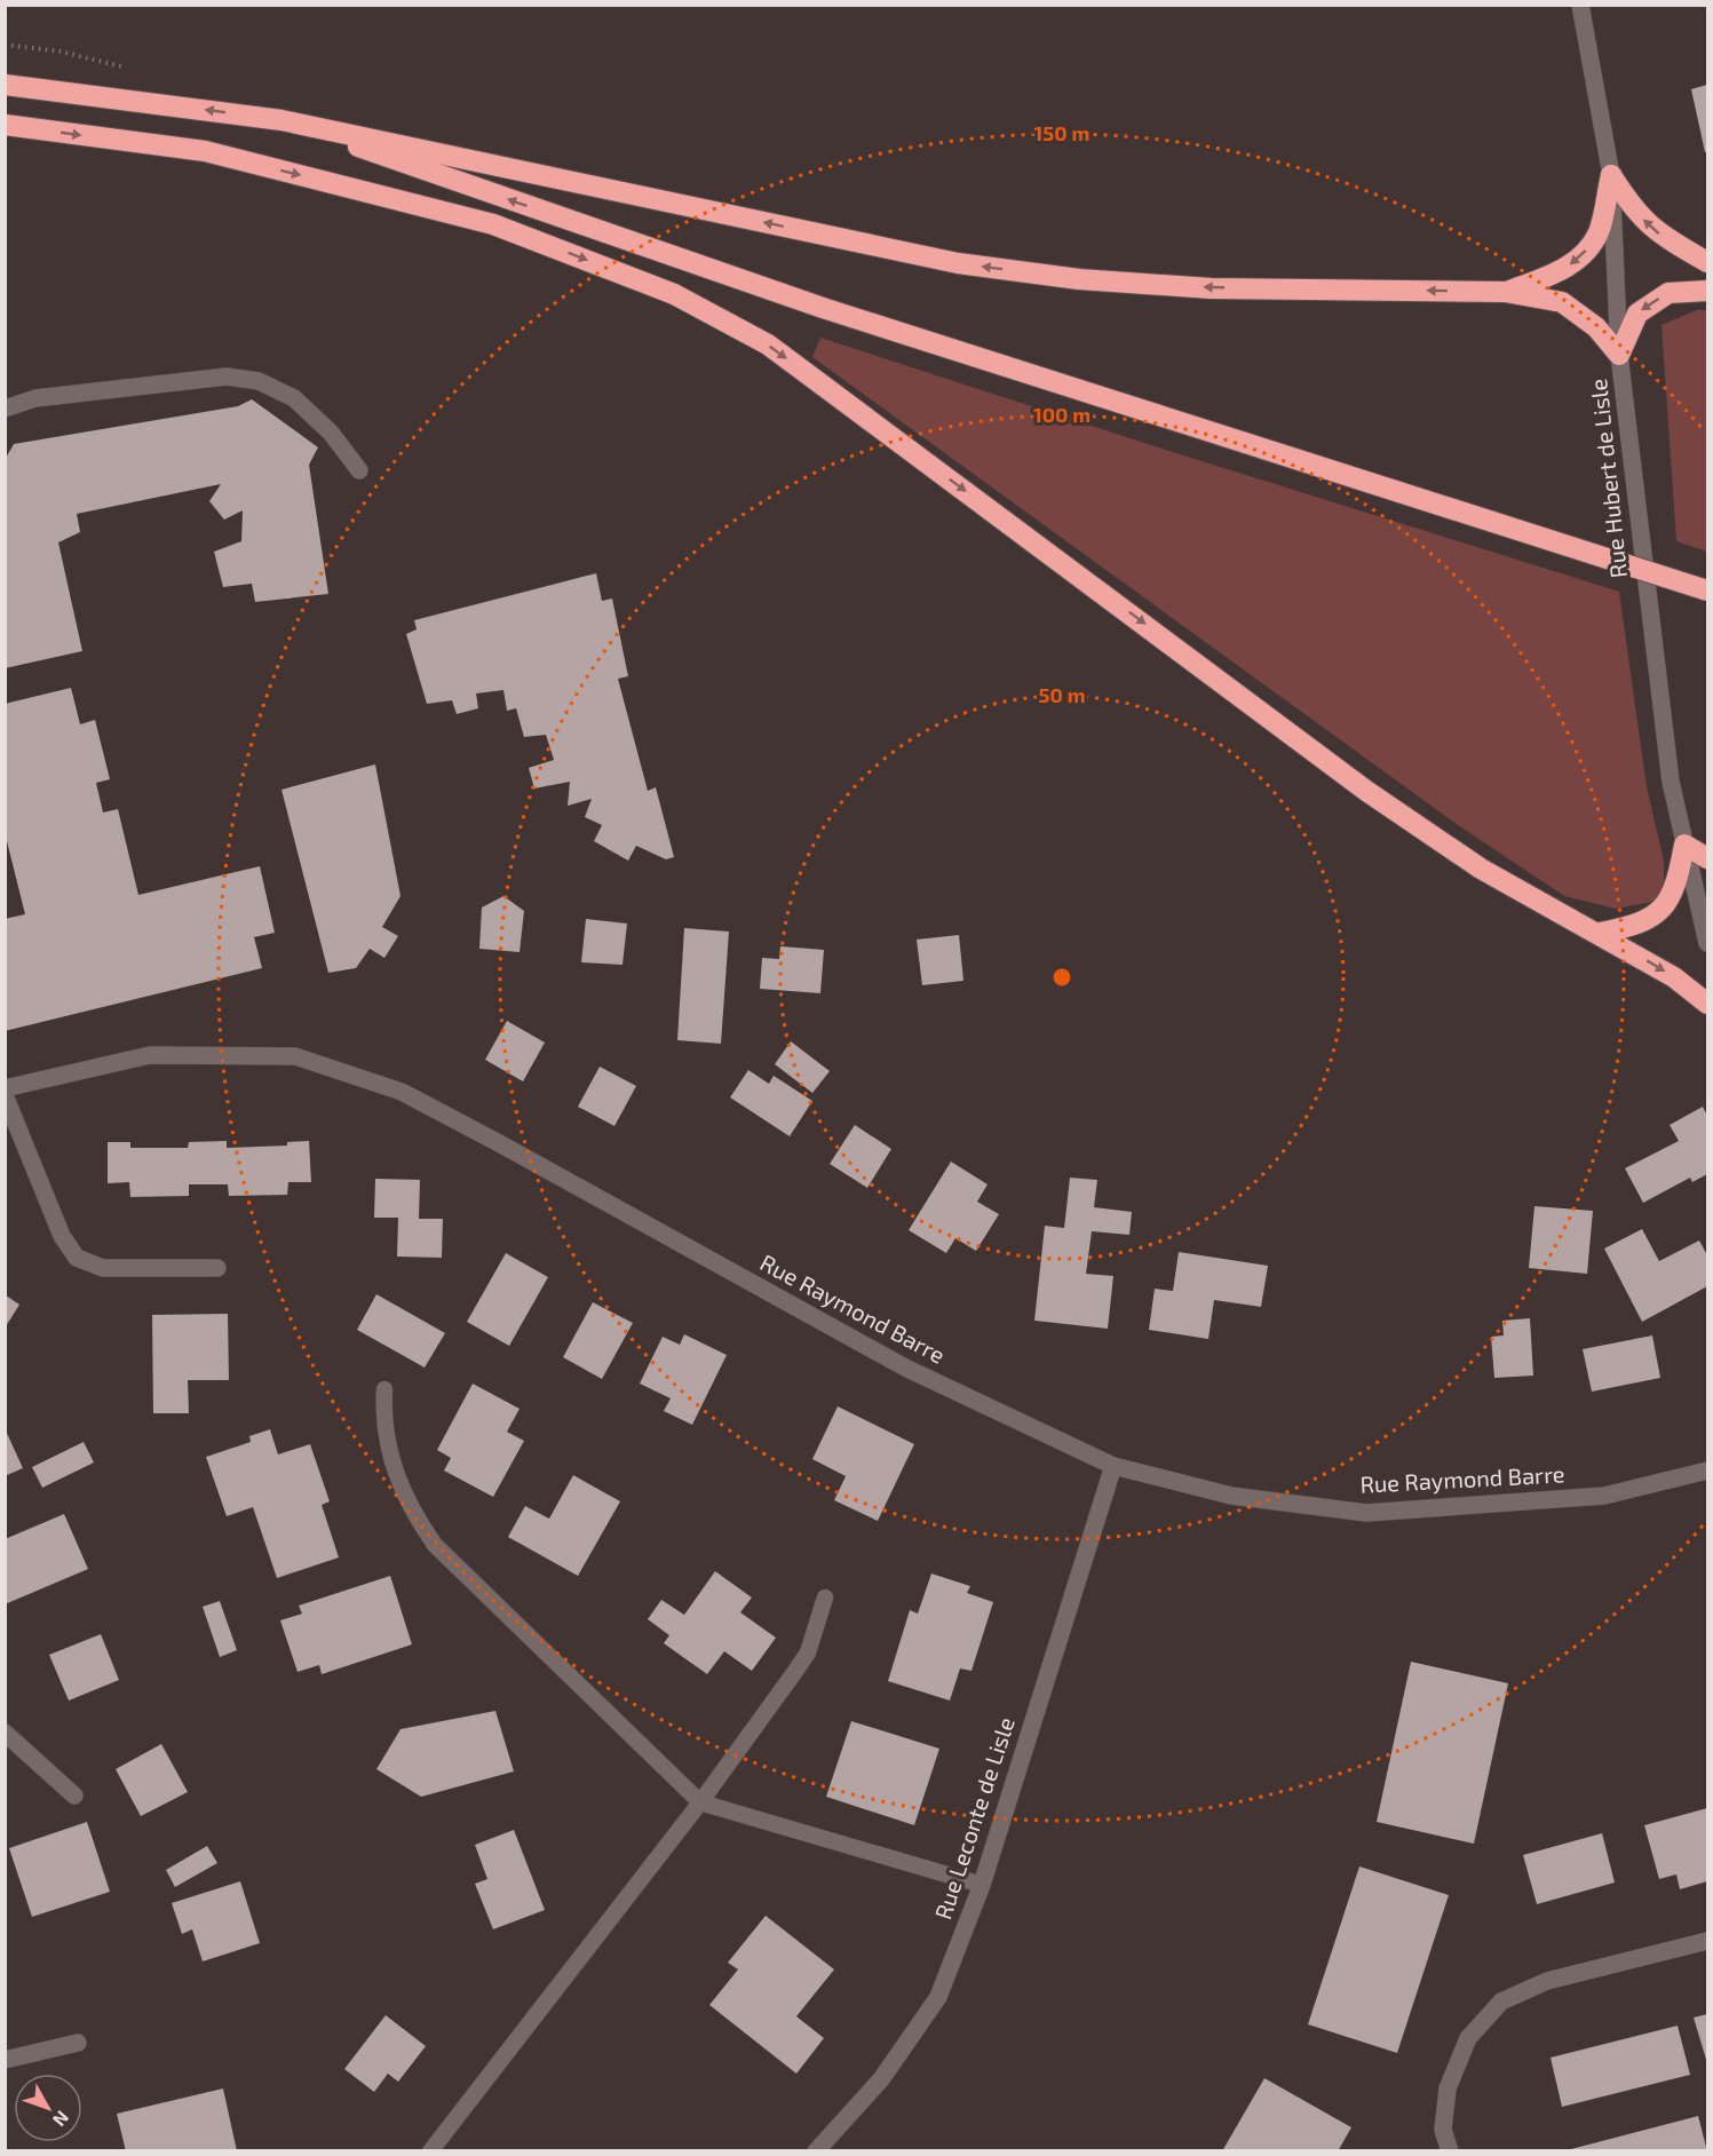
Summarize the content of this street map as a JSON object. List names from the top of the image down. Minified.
{"streets":{"street":["Rue Hubert de Lisle","Rue Raymond Barre","Rue Leconte de Lisle"]},"crossings":[["Rue Raymond Barre","Rue Leconte de Lisle"]],"north":"bottom right","rings":["150 m","100 m","50 m"]}
